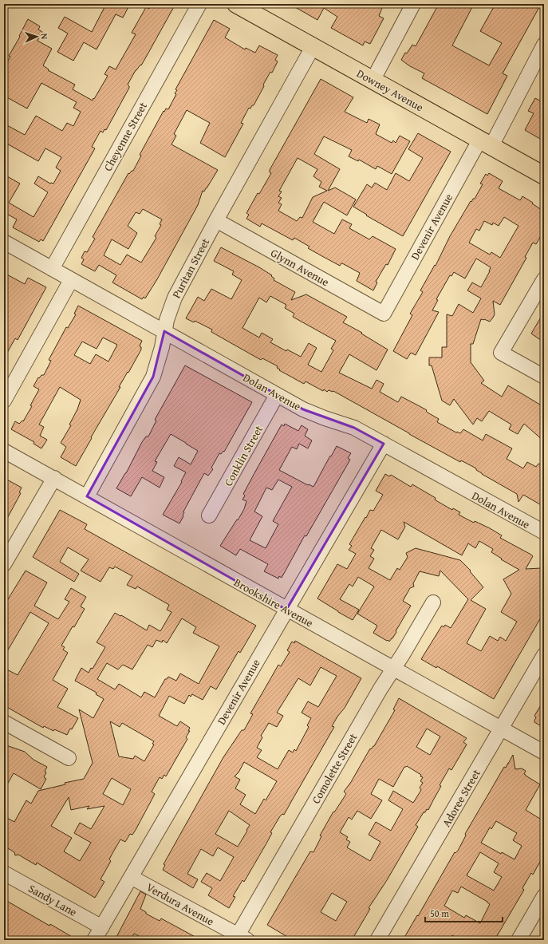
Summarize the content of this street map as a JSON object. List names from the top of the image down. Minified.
{"streets":{"main road":["Downey Avenue"],"street":["Cheyenne Street","Devenir Avenue","Glynn Avenue","Puritan Street","Dolan Avenue","Conklin Street","Brookshire Avenue","Comolette Street","Adoree Street","Sandy Lane","Verdura Avenue"]},"crossings":[["Downey Avenue","Devenir Avenue"],["Downey Avenue","Puritan Street"],["Cheyenne Street","Dolan Avenue"],["Devenir Avenue","Glynn Avenue"],["Devenir Avenue","Dolan Avenue"],["Devenir Avenue","Brookshire Avenue"],["Devenir Avenue","Sandy Lane"],["Devenir Avenue","Verdura Avenue"],["Glynn Avenue","Puritan Street"],["Puritan Street","Dolan Avenue"],["Puritan Street","Brookshire Avenue"],["Dolan Avenue","Conklin Street"],["Brookshire Avenue","Comolette Street"],["Brookshire Avenue","Adoree Street"],["Comolette Street","Verdura Avenue"]],"scale_bar":"50 m","north":"right"}
